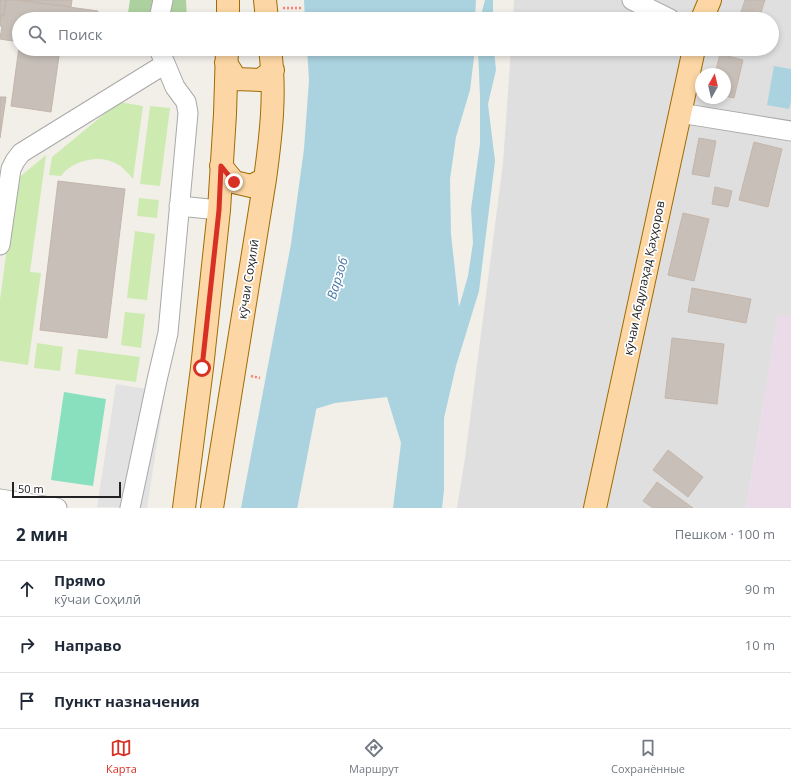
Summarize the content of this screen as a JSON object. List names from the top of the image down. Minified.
{"streets":{"main road":["кӯчаи Абдулаҳад Қаҳҳоров","кӯчаи Соҳилӣ"]},"water":["Варзоб"],"scale_bar":"50 m","north":"top","page":{"search":"Поиск","scale":"50 m","heading":["2 мин","Пешком · 100 m"],"list":[["Прямо","кӯчаи Соҳилӣ","90 m"],["Направо","10 m"],"Пункт назначения"],"nav":["Карта","Маршрут","Сохранённые"]}}
